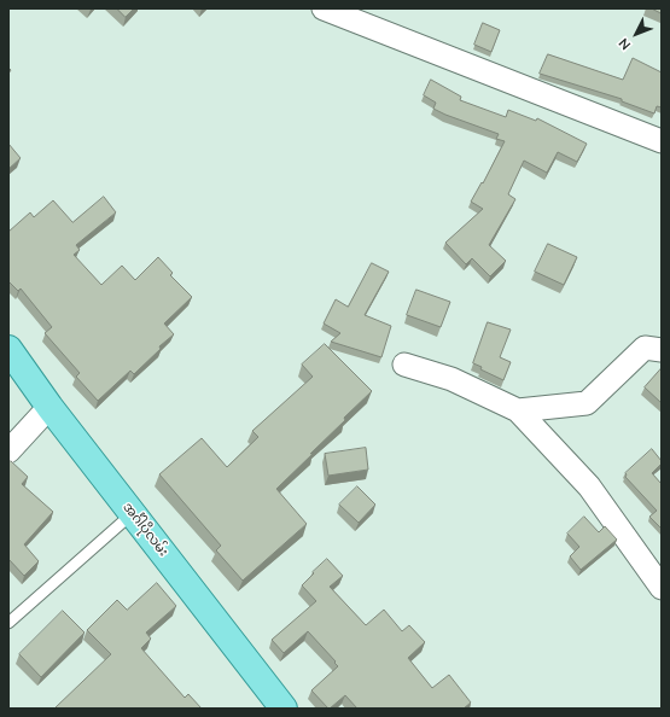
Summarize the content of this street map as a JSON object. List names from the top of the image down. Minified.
{"streets":{"main road":["အင်္ဂါပိုလမ်း"]},"north":"bottom left"}
